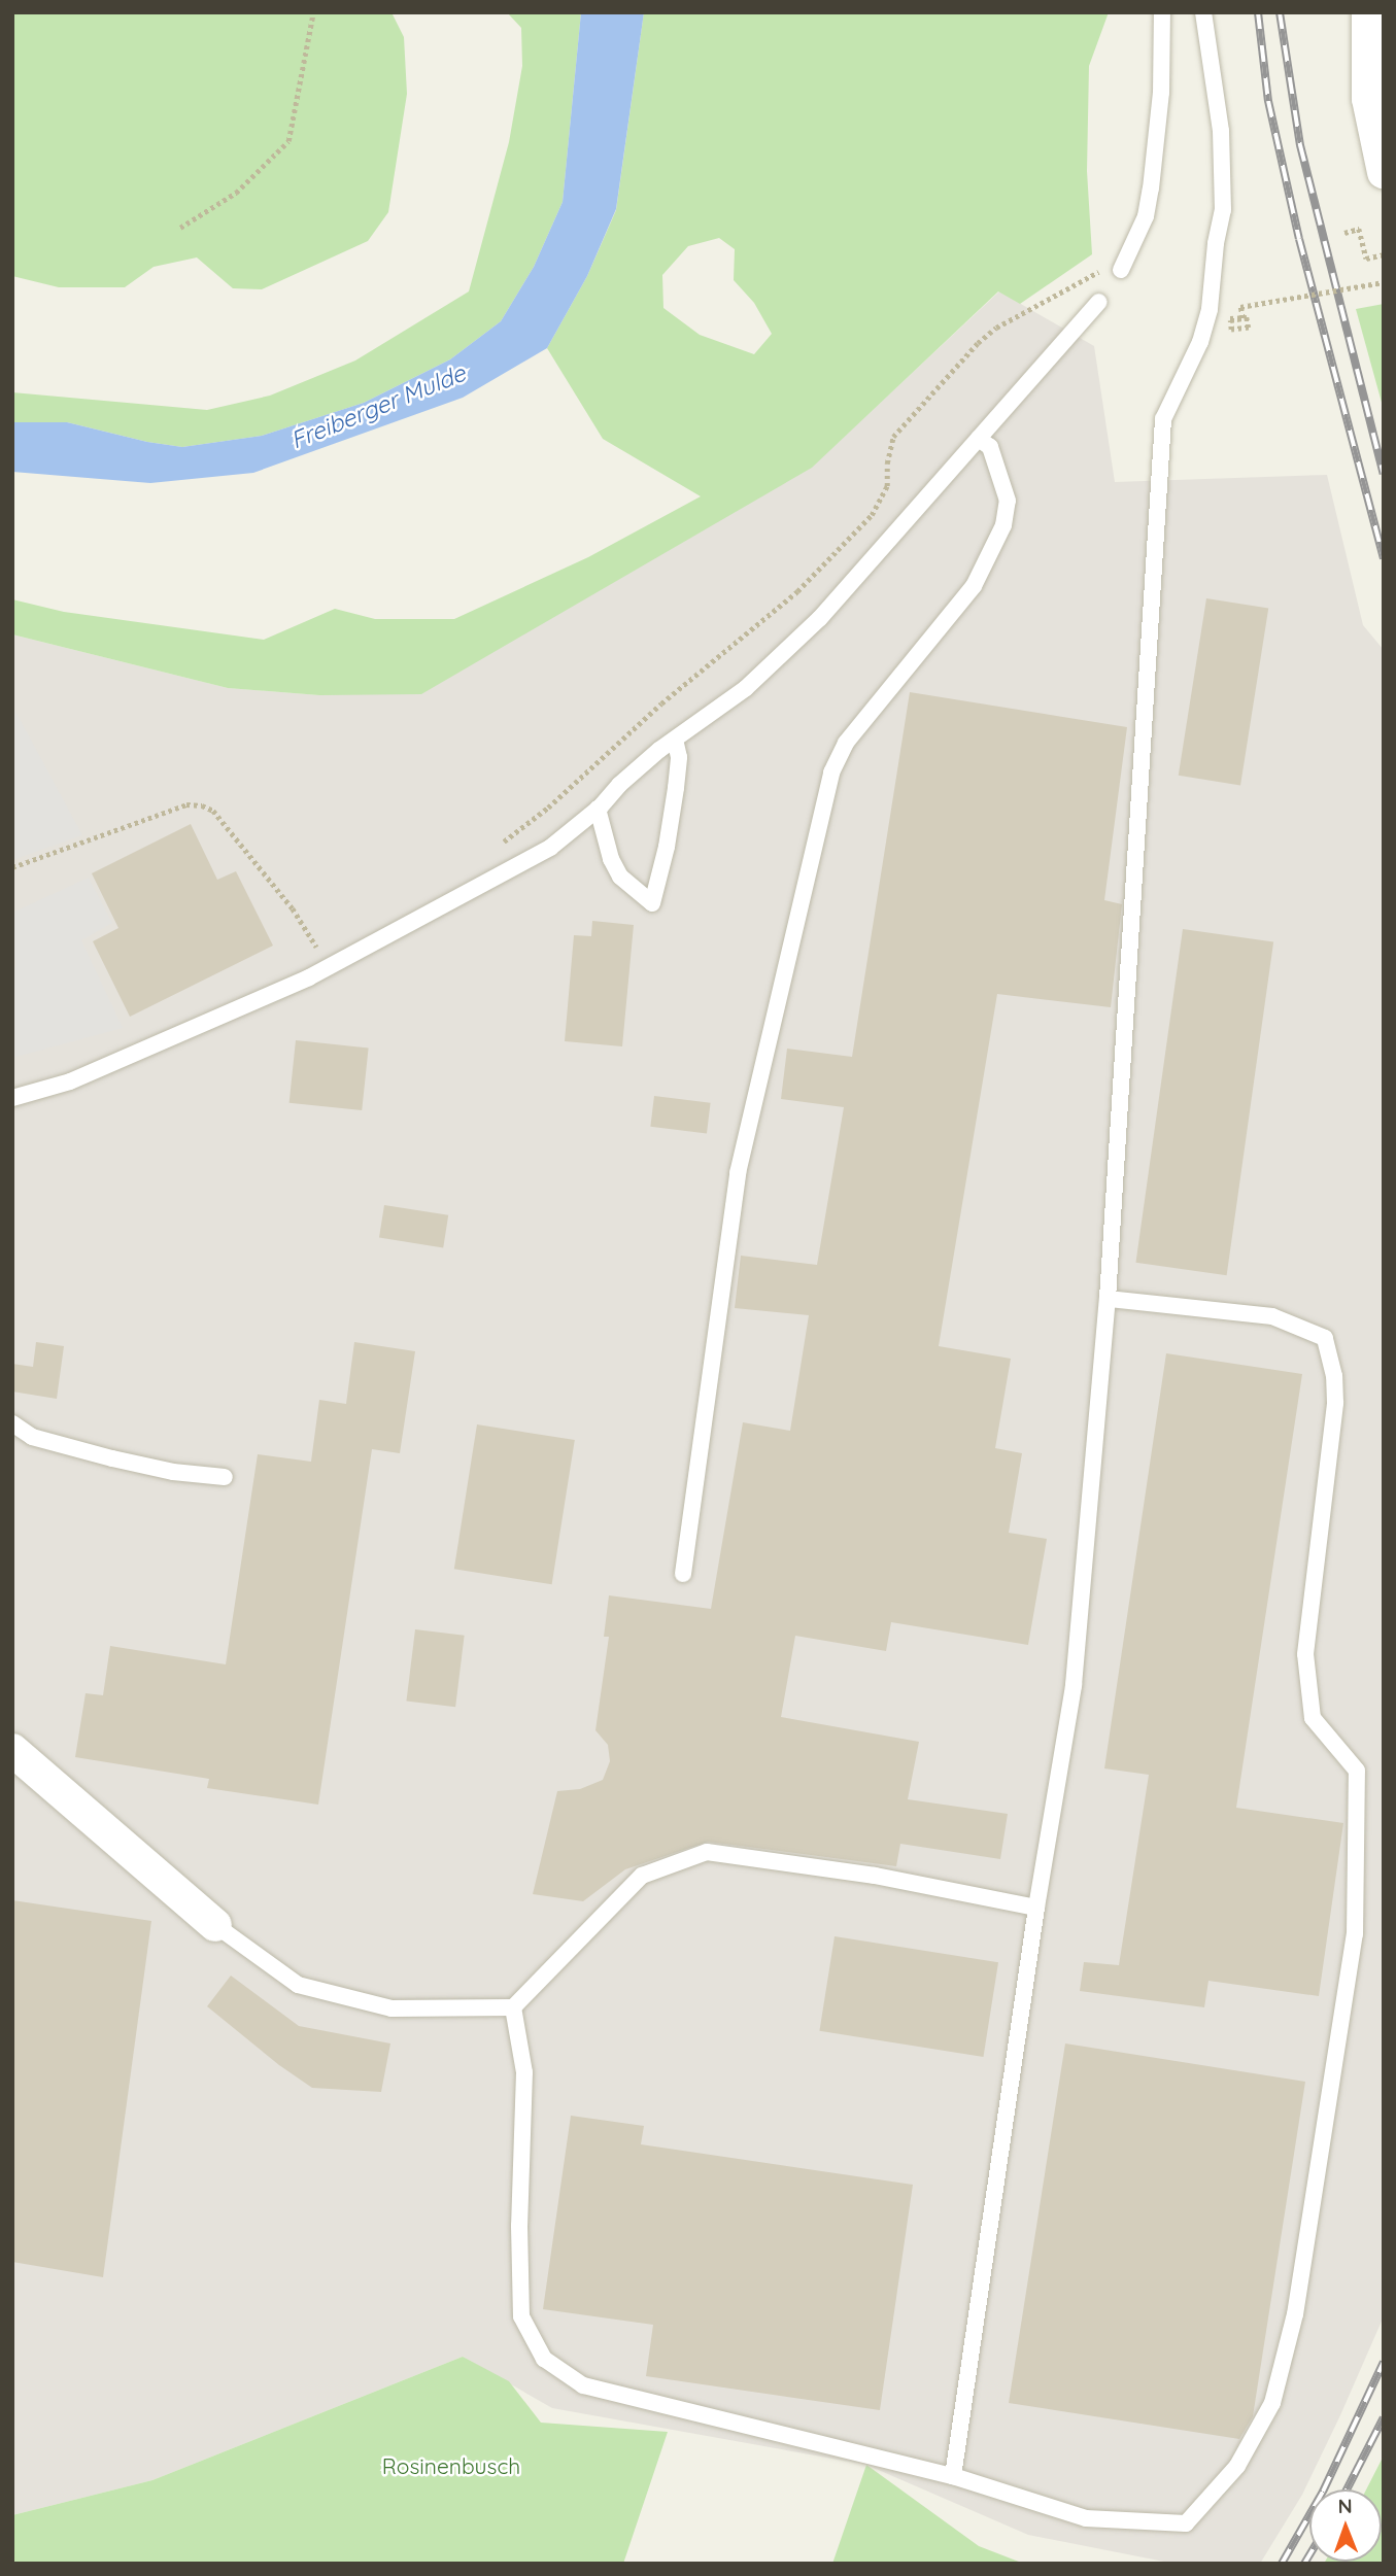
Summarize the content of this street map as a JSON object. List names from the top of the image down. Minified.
{"water":["Freiberger Mulde"],"parks":["Rosinenbusch"],"north":"top"}
